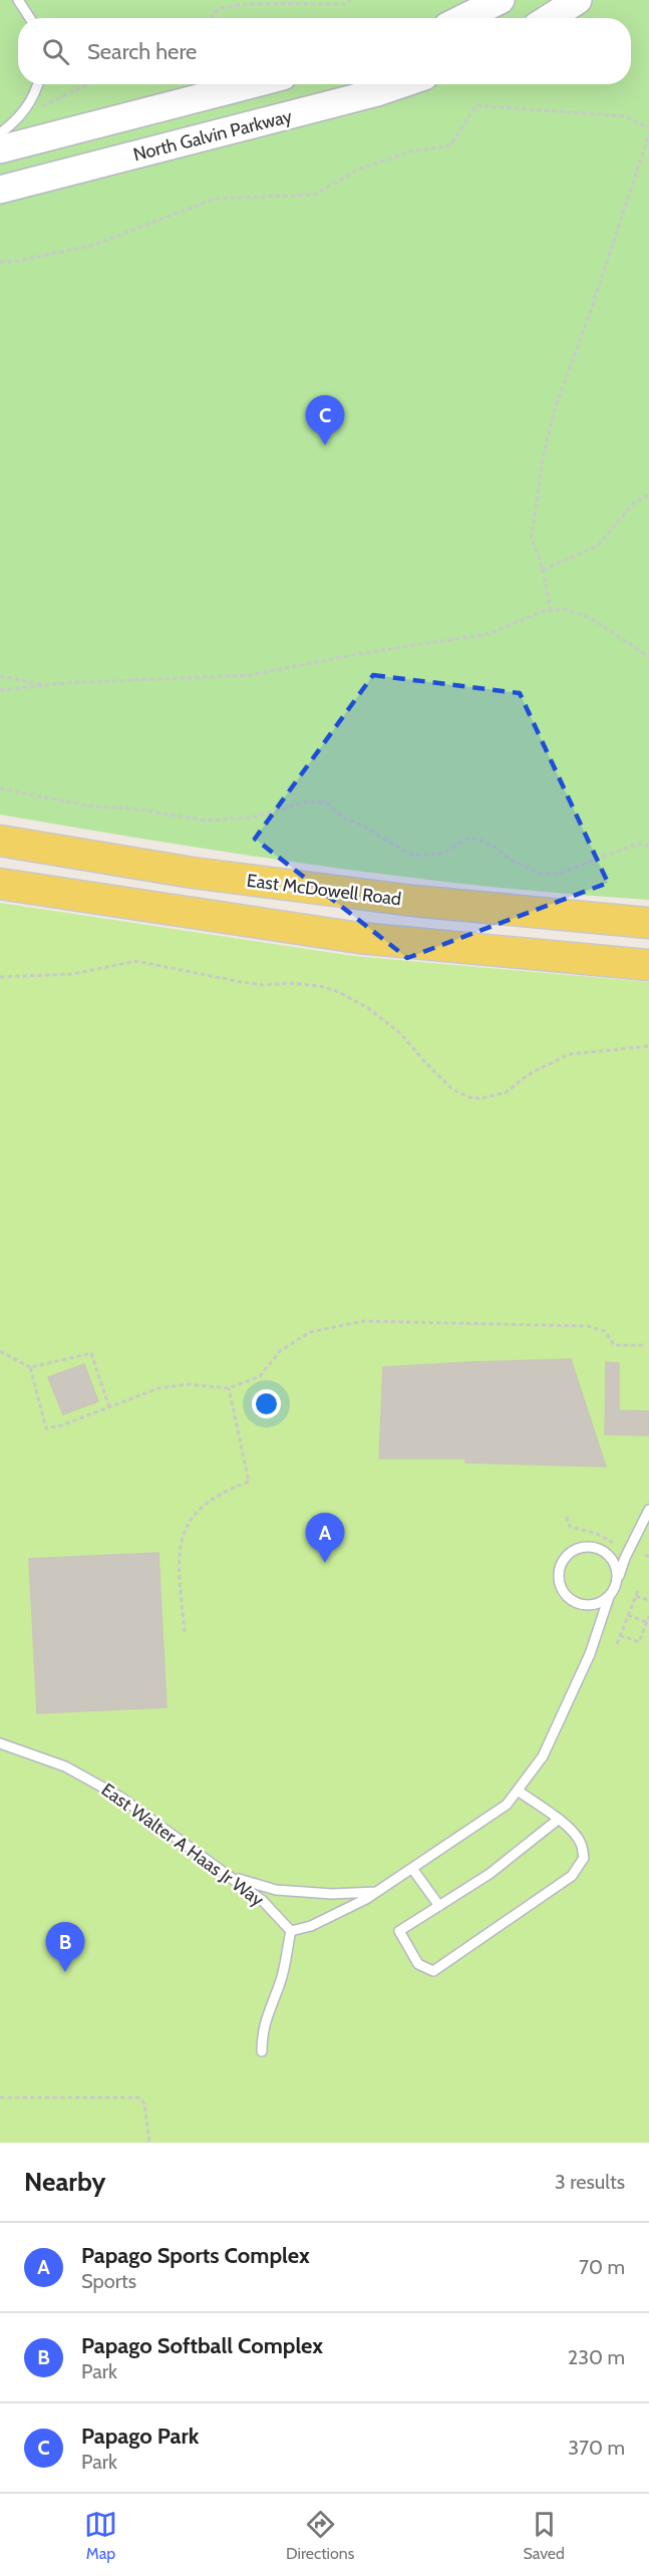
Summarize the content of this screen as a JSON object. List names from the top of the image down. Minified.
{"streets":{"main road":["North Galvin Parkway","East McDowell Road"],"lane":["East Walter A Haas Jr Way"]},"page":{"search":"Search here","pins":["C","A","B"],"heading":["Nearby","3 results"],"list":[{"mark":"A","name":"Papago Sports Complex","note":"Sports","value":"70 m"},{"mark":"B","name":"Papago Softball Complex","note":"Park","value":"230 m"},{"mark":"C","name":"Papago Park","note":"Park","value":"370 m"}],"nav":["Map","Directions","Saved"]}}
